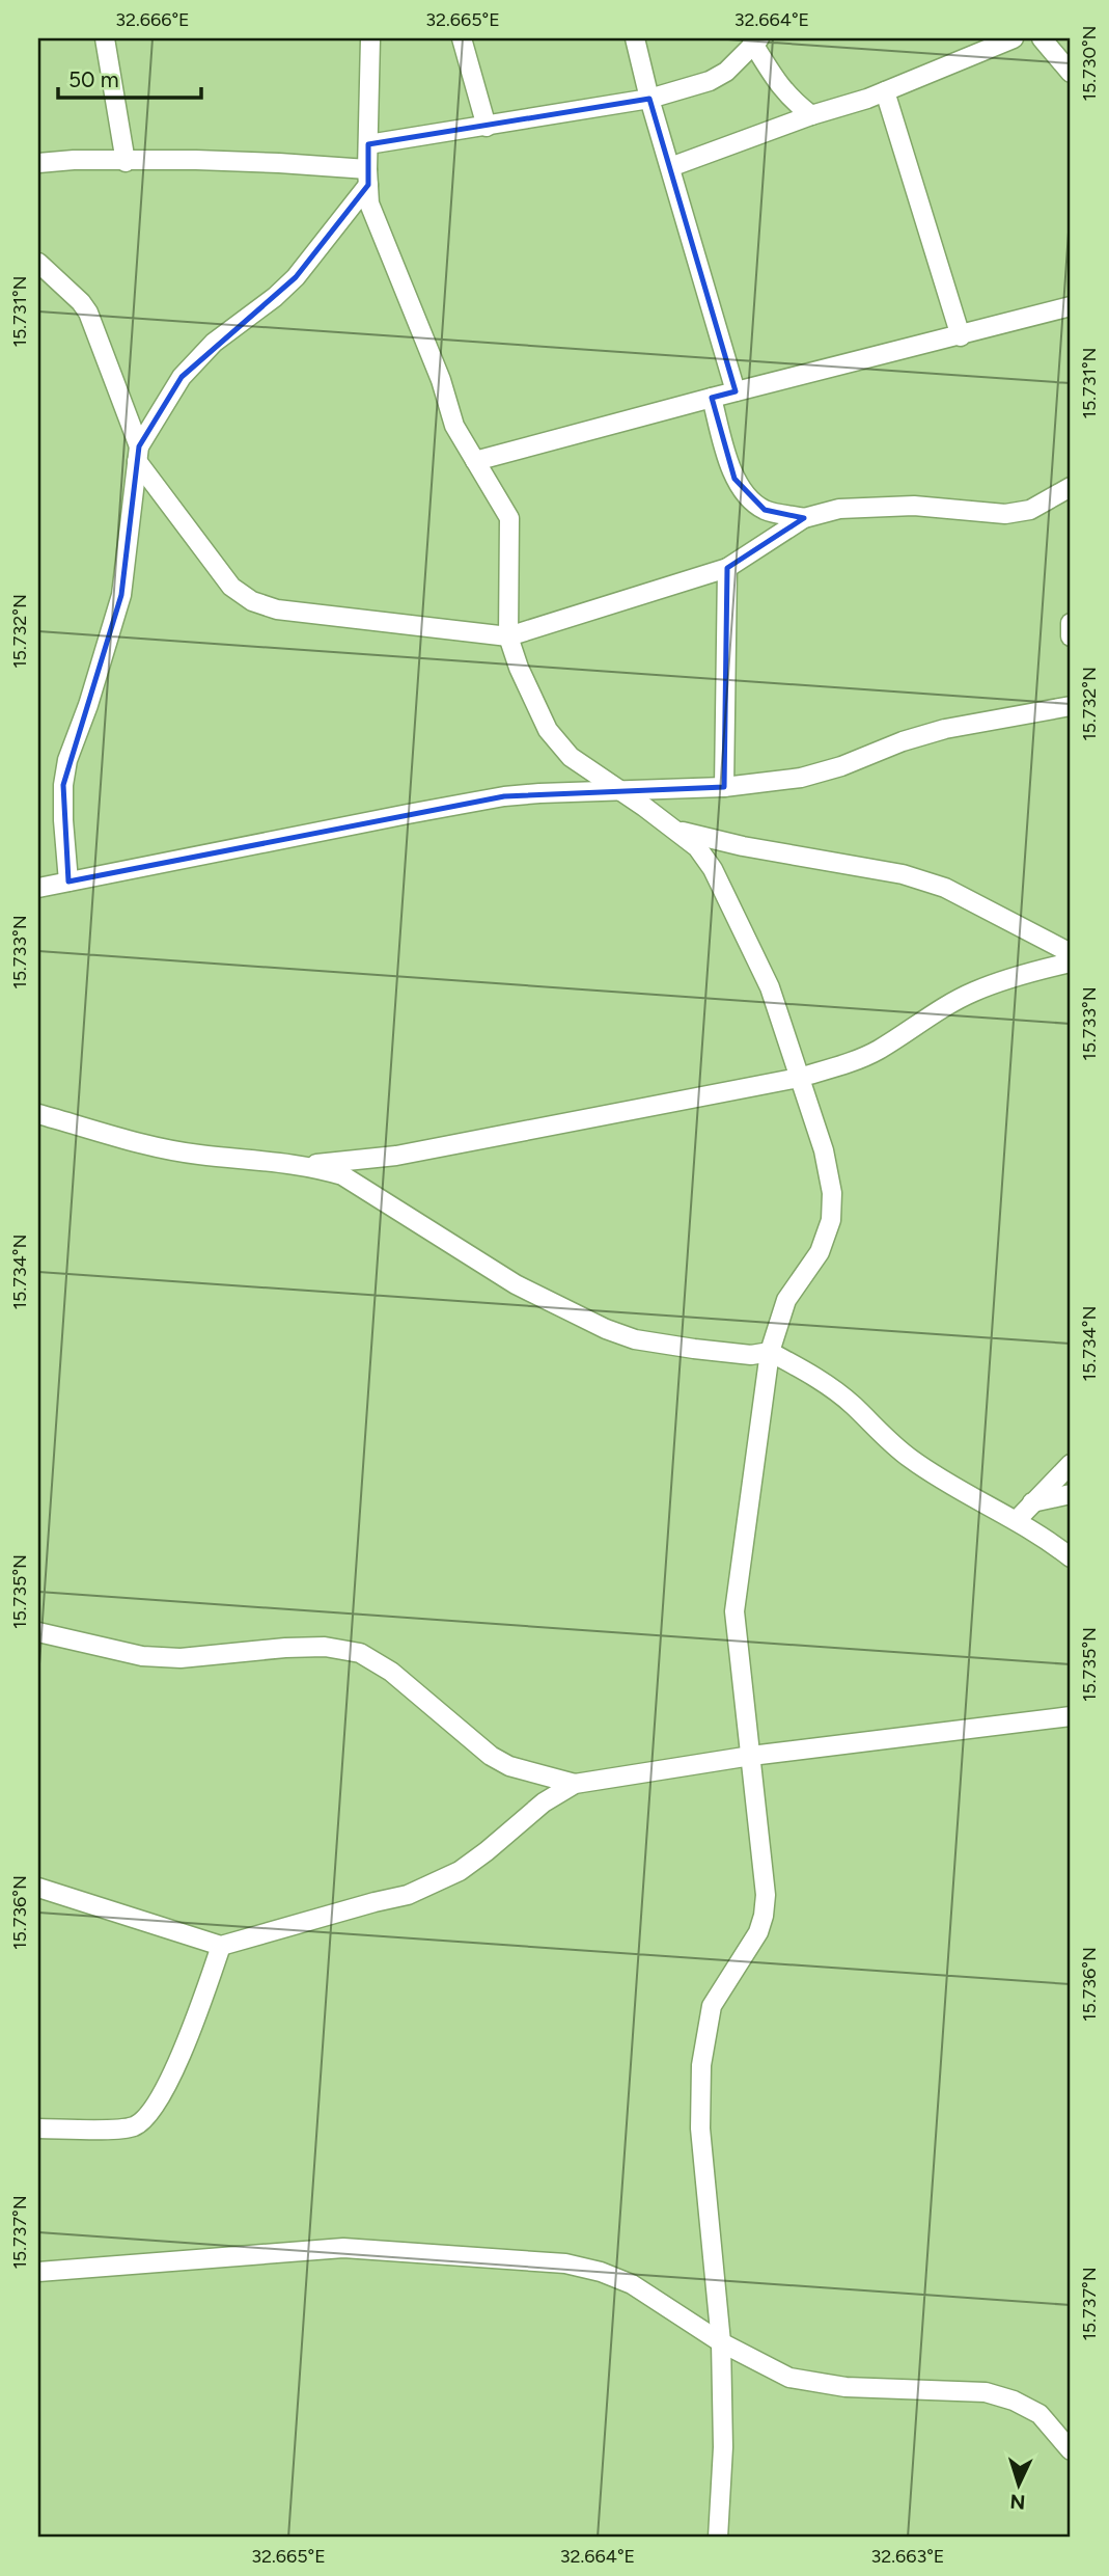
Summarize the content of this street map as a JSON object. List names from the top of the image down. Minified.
{"scale_bar":"50 m","north":"bottom","coordinates":["32.666°E","32.665°E","32.664°E","15.730°N","15.731°N","15.732°N","15.733°N","15.734°N","15.735°N","15.736°N","15.737°N","32.663°E"]}
